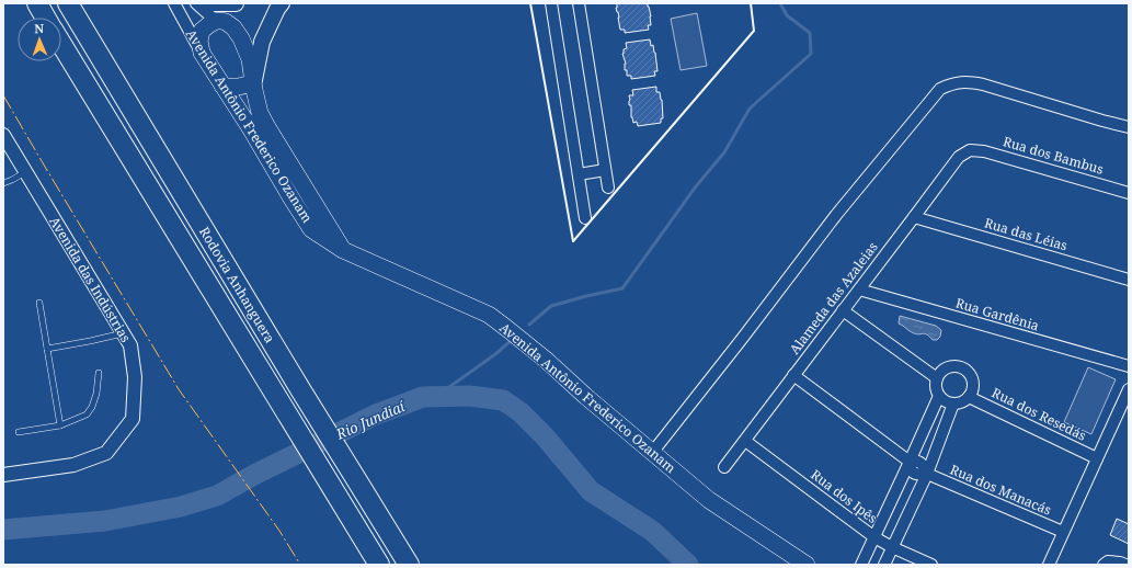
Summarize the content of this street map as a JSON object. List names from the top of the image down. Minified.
{"streets":{"highway":["Rodovia Anhanguera"],"main road":["Avenida Antônio Frederico Ozanam"],"street":["Rua dos Bambus","Rua das Léias","Avenida das Indústrias","Alameda das Azaleias","Rua Gardênia","Rua dos Resedás","Rua dos Manacás","Rua dos Ipês"]},"crossings":[["Rua dos Bambus","Alameda das Azaleias"],["Rua das Léias","Alameda das Azaleias"],["Alameda das Azaleias","Rua Gardênia"],["Alameda das Azaleias","Rua dos Manacás"],["Alameda das Azaleias","Rua dos Ipês"]],"water":["Rio Jundiaí"],"north":"top"}
